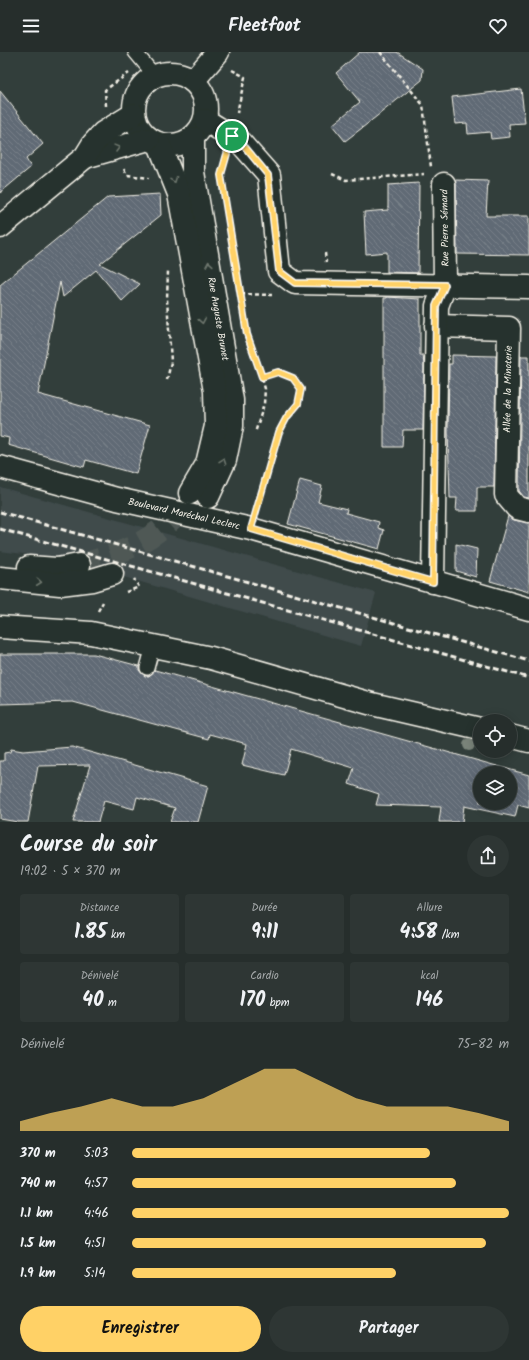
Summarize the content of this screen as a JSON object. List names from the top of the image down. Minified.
{"streets":{"street":["Rue Pierre Sémard","Rue Auguste Brunet","Allée de la Minoterie","Boulevard Maréchal Leclerc"]},"crossings":[["Rue Pierre Sémard","Allée de la Minoterie"],["Rue Pierre Sémard","Boulevard Maréchal Leclerc"]],"page":{"header":"Fleetfoot","heading":["Course du soir","19:02 · 5 × 370 m"],"stats":[["Distance","1.85 km"],["Durée","9:11"],["Allure","4:58 /km"],["Dénivelé","40 m"],["Cardio","170 bpm"],["kcal","146"]],"chart":["Dénivelé","75–82 m"],"list":[{"name":"370 m","note":"5:03"},{"name":"740 m","note":"4:57"},{"name":"1.1 km","note":"4:46"},{"name":"1.5 km","note":"4:51"},{"name":"1.9 km","note":"5:14"}],"buttons":["Enregistrer","Partager"]}}
